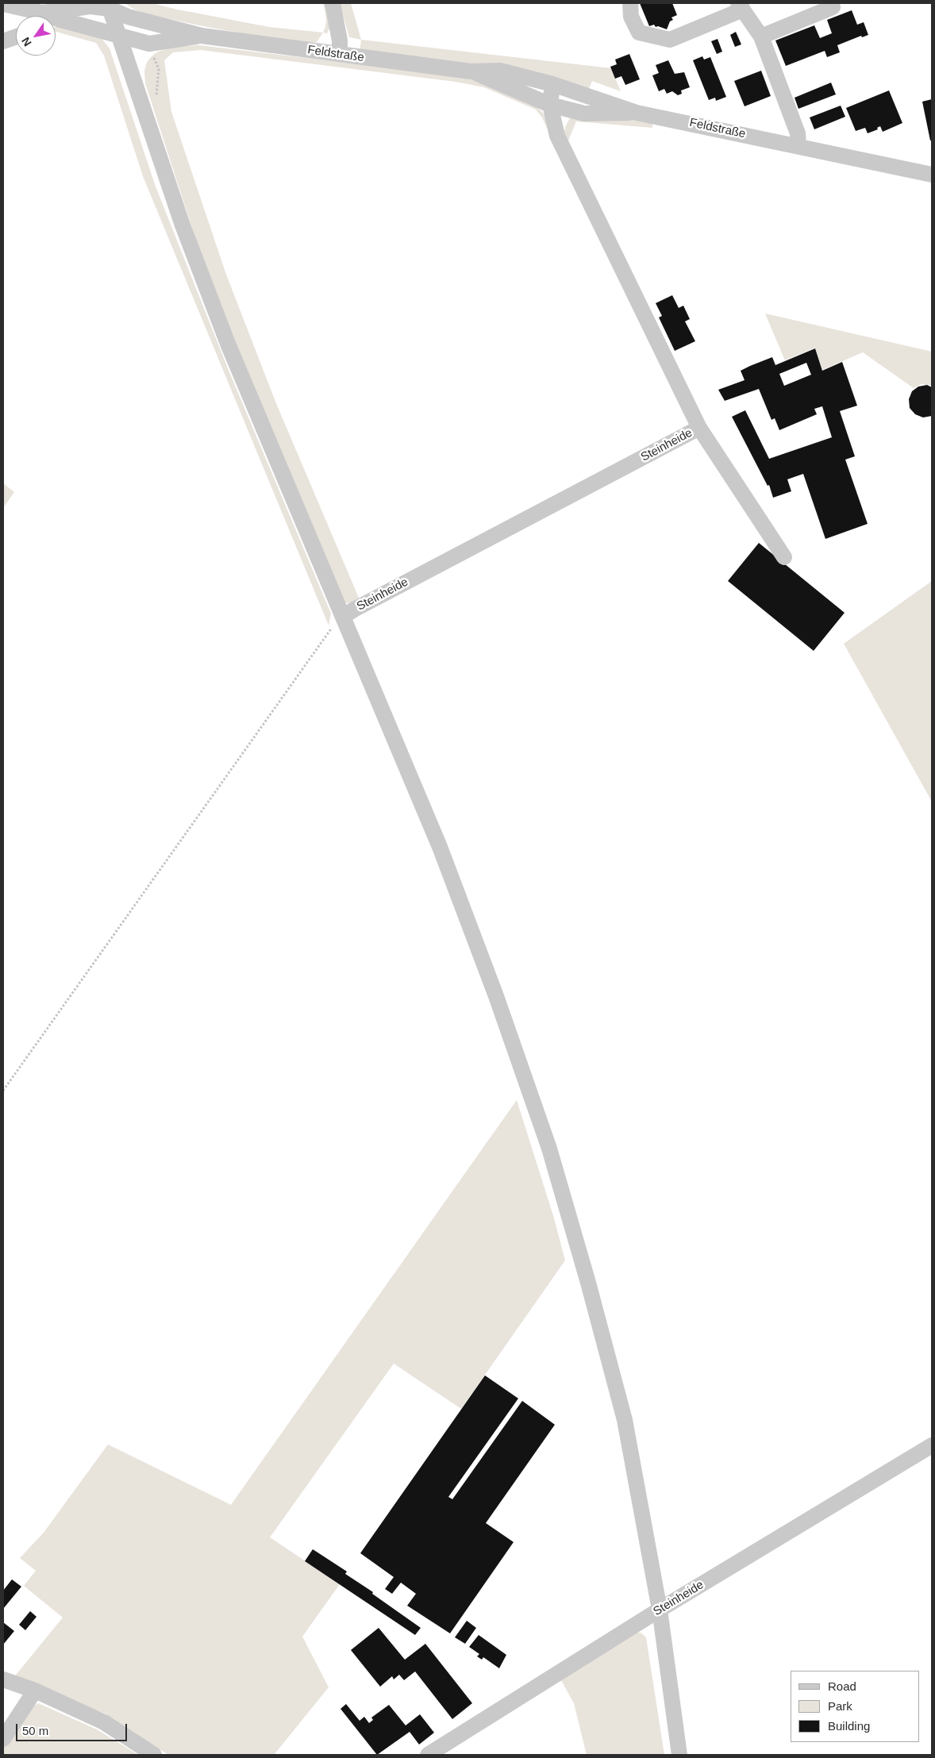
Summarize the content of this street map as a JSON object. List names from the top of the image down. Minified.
{"streets":{"street":["Feldstraße","Steinheide"]},"crossings":[["Feldstraße","Steinheide"]],"legend":["Road","Park","Building"],"scale_bar":"50 m","north":"bottom left"}
